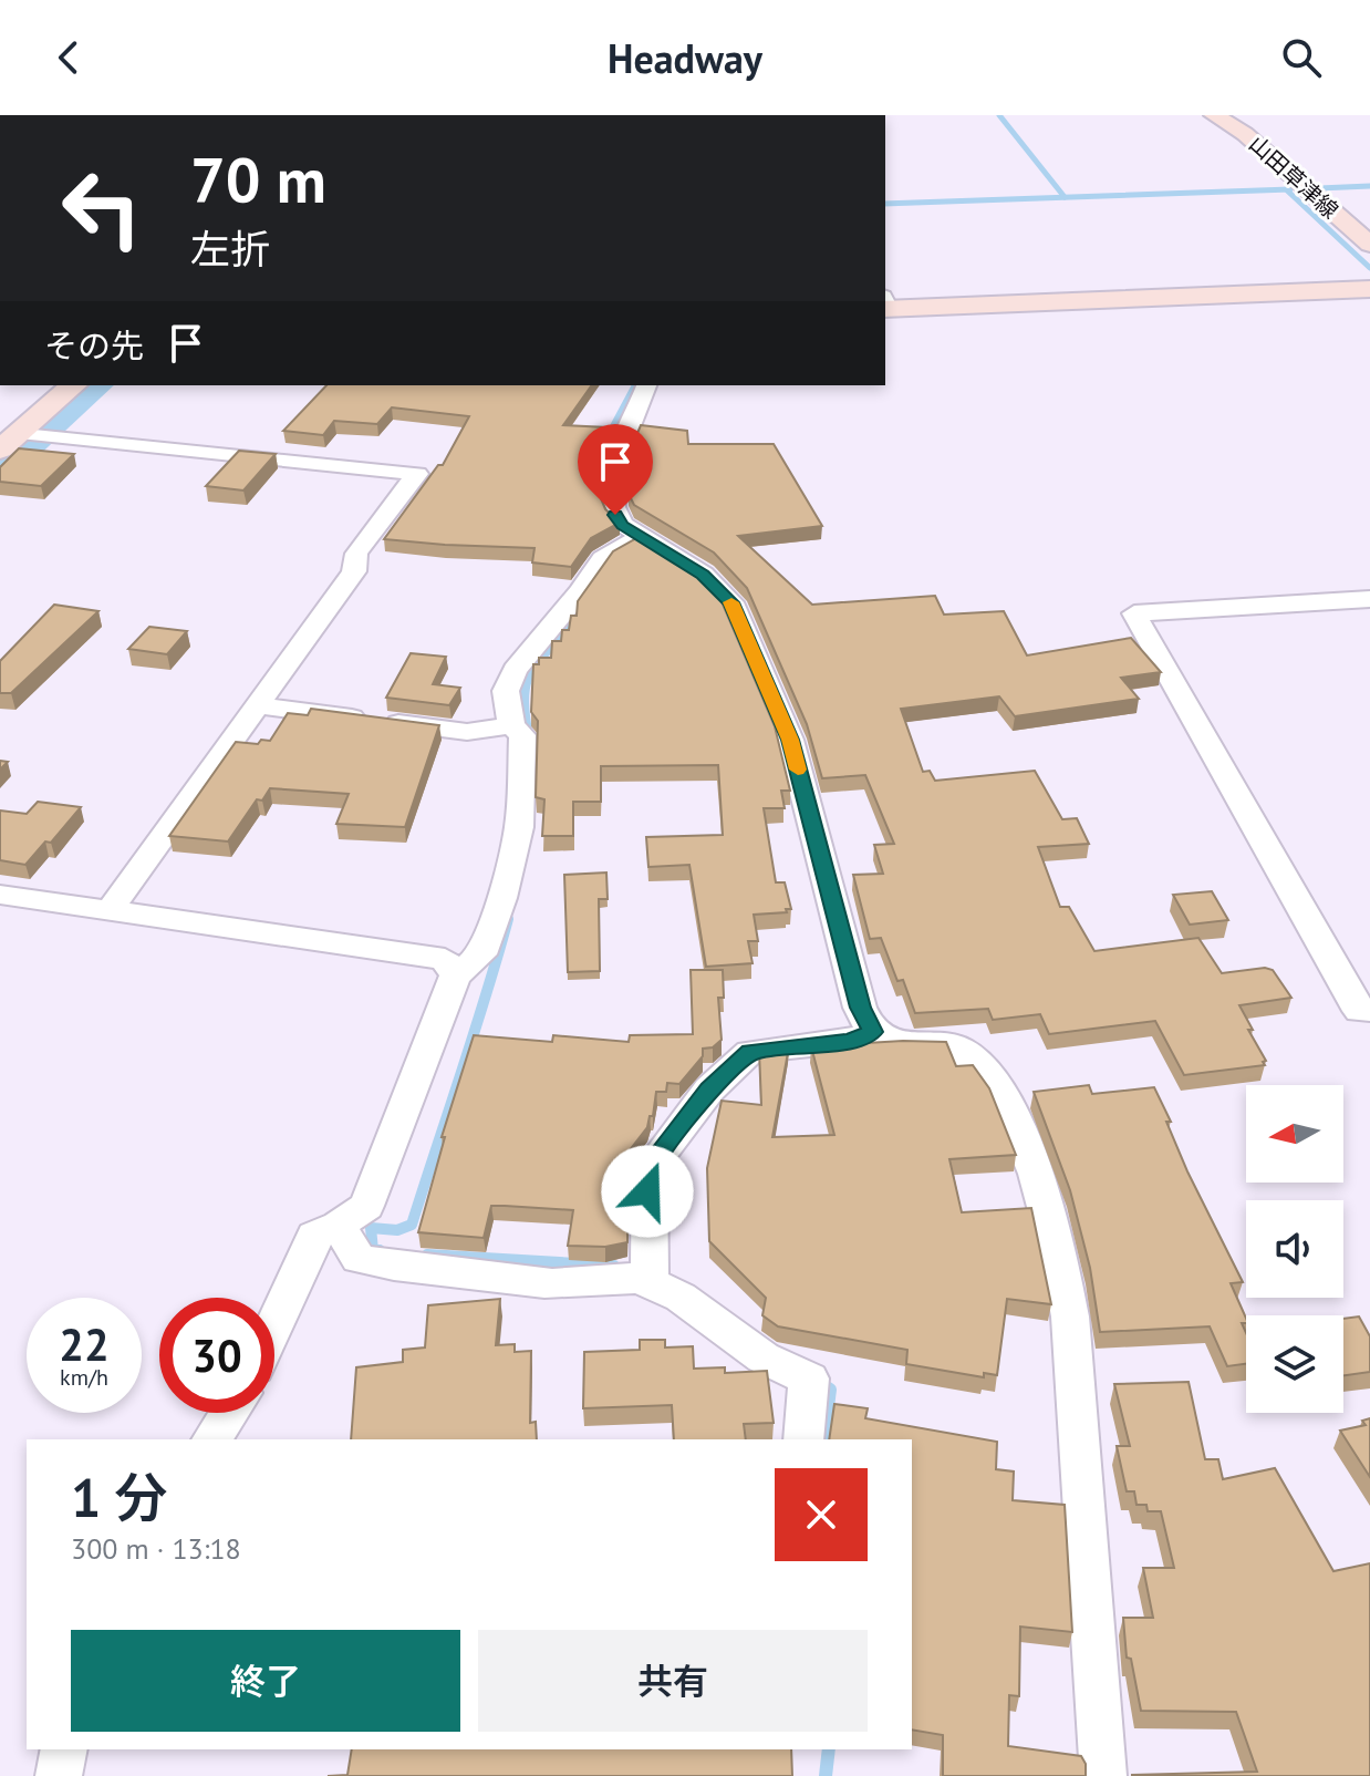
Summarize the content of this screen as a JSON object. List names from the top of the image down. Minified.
{"streets":{"street":["山田草津線"]},"north":"left","page":{"header":"Headway","turn":["70 m","左折"],"then":"その先","speed":"22 km/h","limit":"30","heading":["1 分","300 m · 13:18"],"buttons":["終了","共有"]}}
